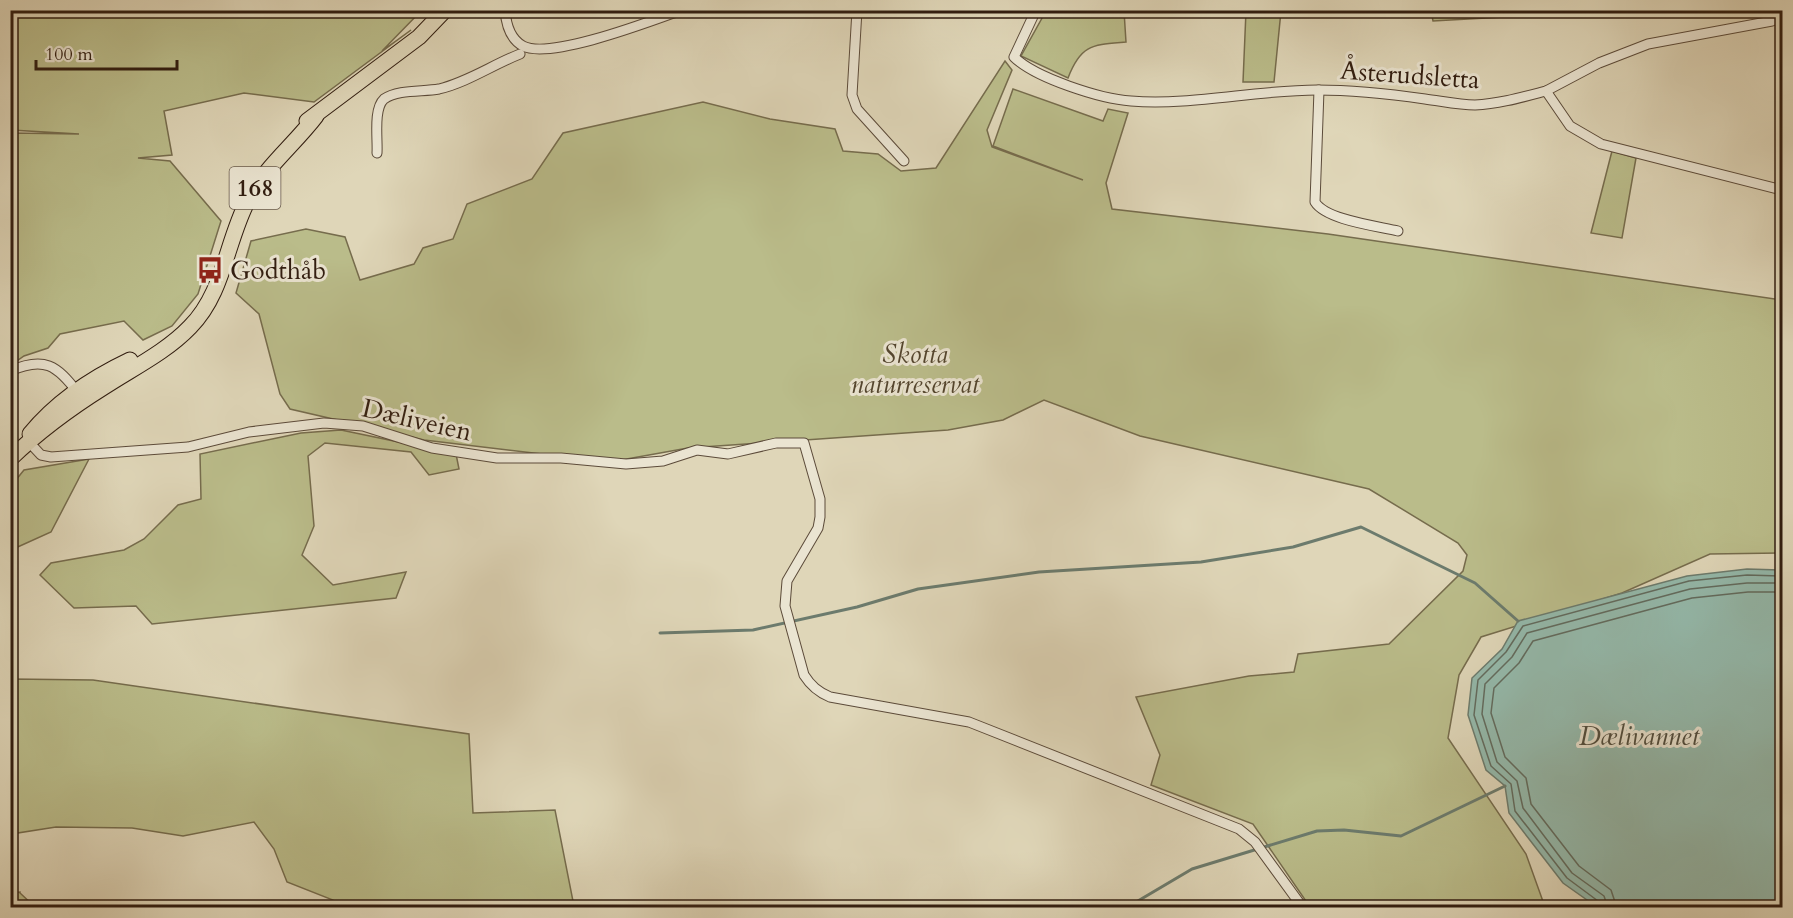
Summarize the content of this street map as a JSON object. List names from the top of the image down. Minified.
{"streets":{"main road":["168"],"street":["Åsterudsletta","Dæliveien"]},"crossings":[["168","Dæliveien"]],"water":["Dælivannet"],"parks":["Skotta naturreservat"],"places":{"bus stop":["Godthåb"]},"scale_bar":"100 m"}
